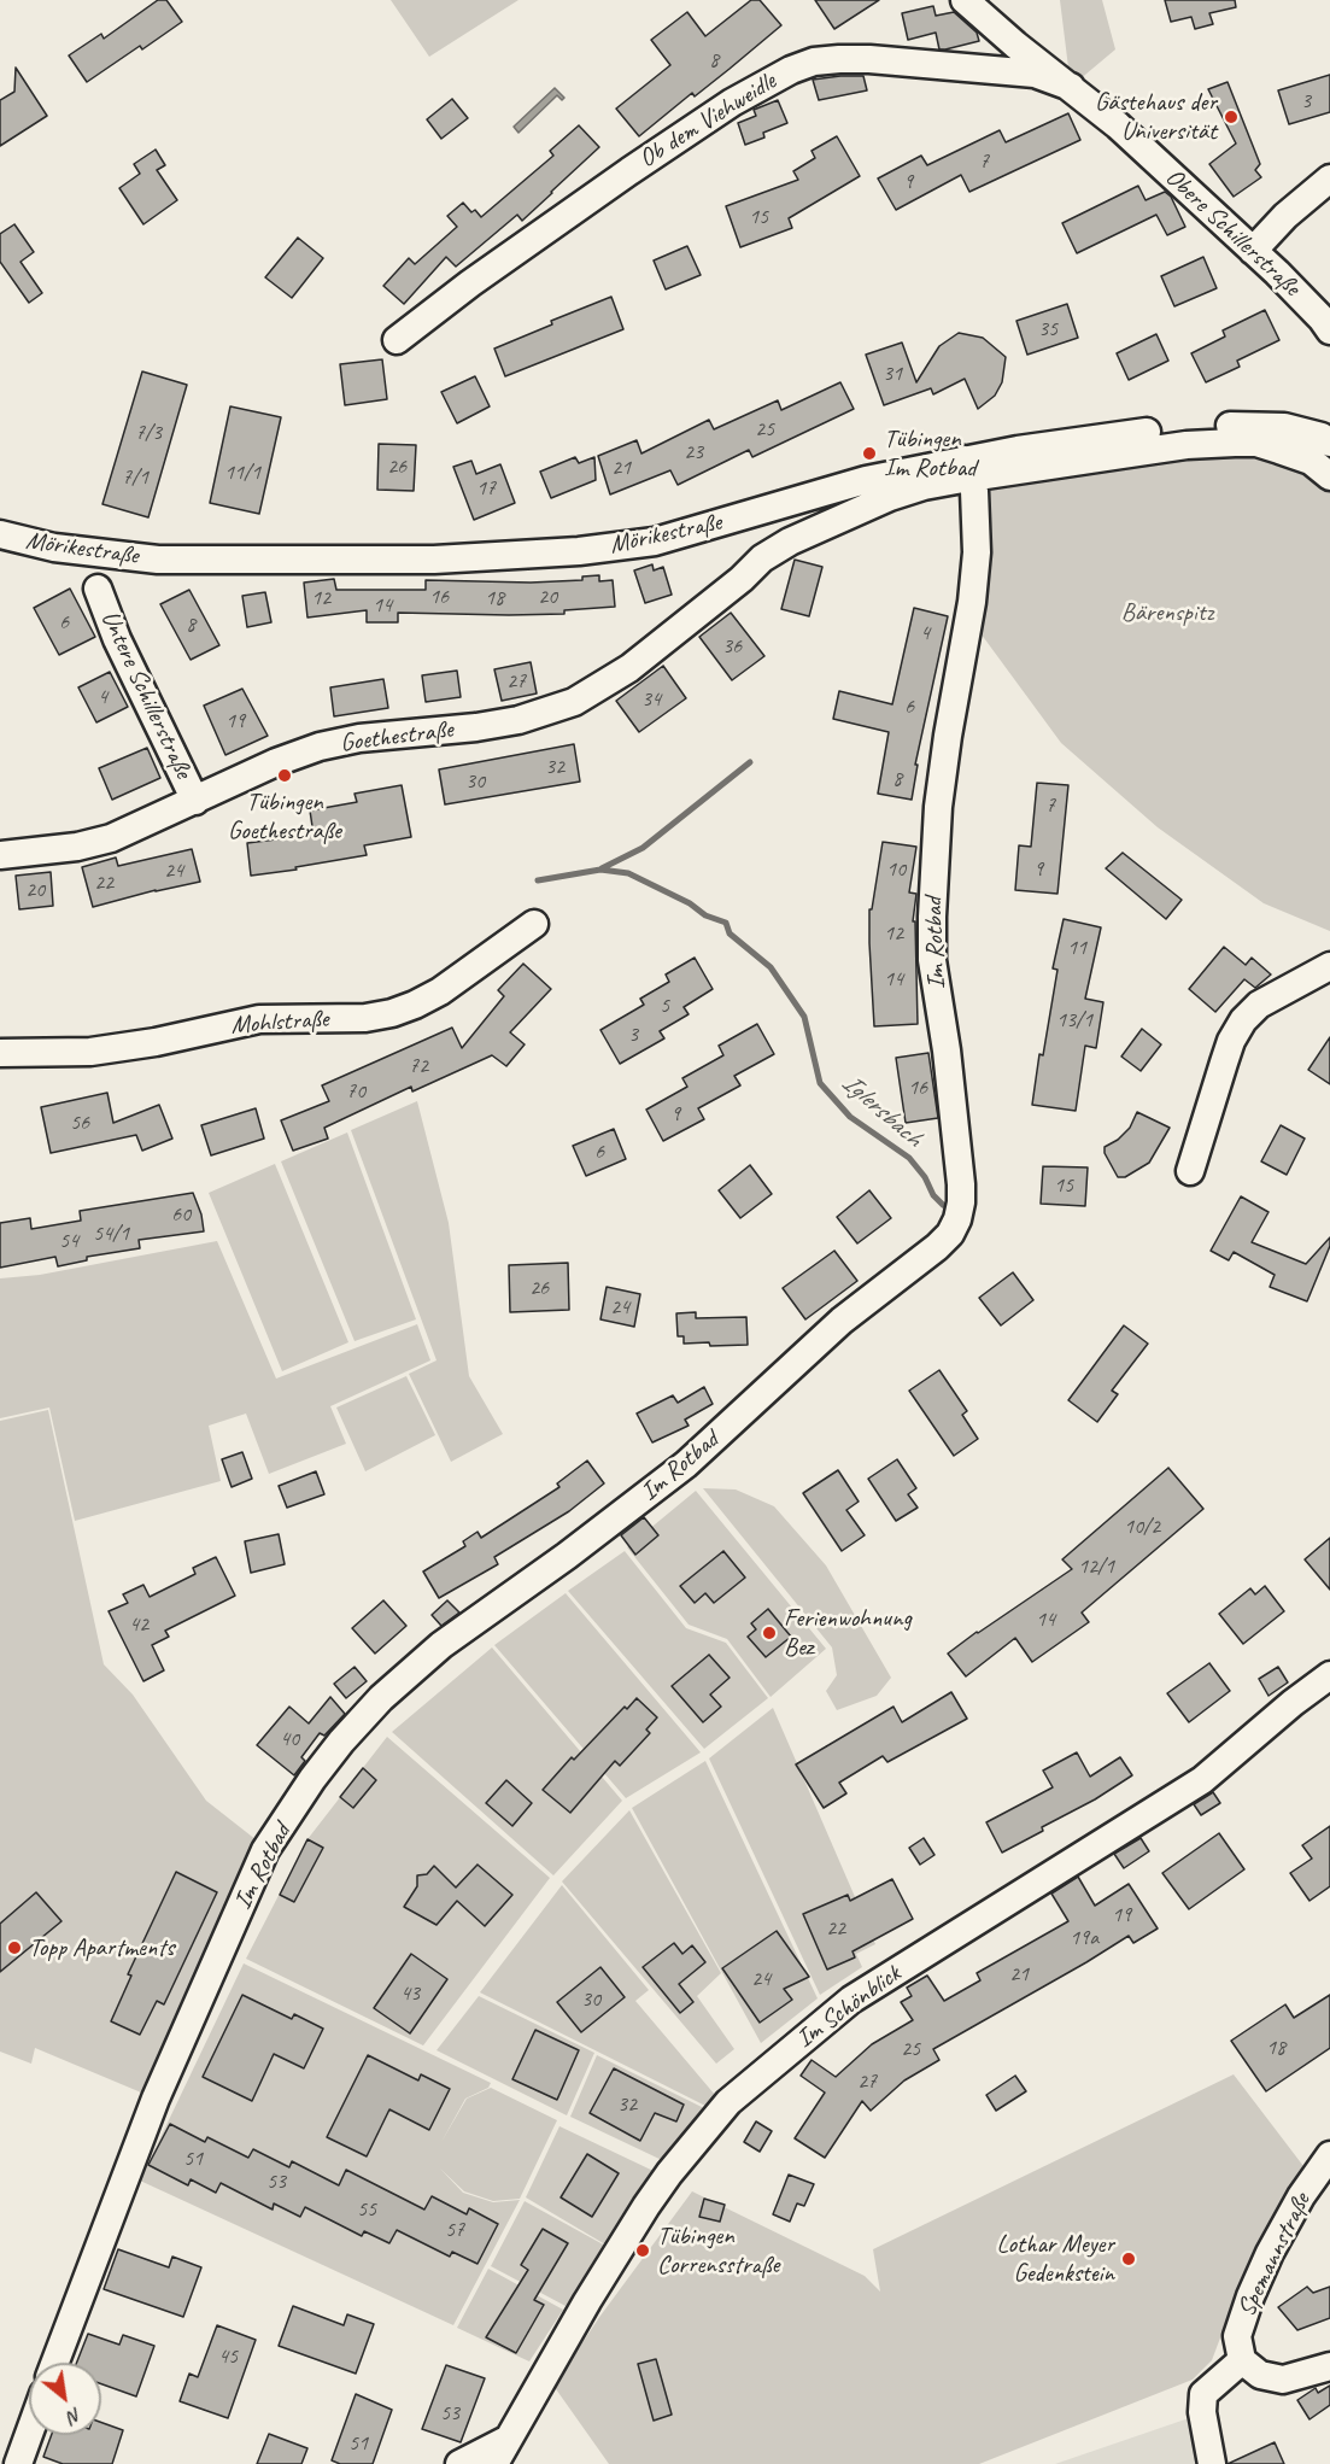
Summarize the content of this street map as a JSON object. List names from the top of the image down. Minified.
{"streets":{"street":["Ob dem Viehweidle","Obere Schillerstraße","Mörikestraße","Untere Schillerstraße","Goethestraße","Im Rotbad","Mohlstraße","Im Schönblick","Spemannstraße"]},"crossings":[["Ob dem Viehweidle","Obere Schillerstraße"],["Mörikestraße","Goethestraße"],["Mörikestraße","Im Rotbad"],["Untere Schillerstraße","Goethestraße"],["Goethestraße","Im Rotbad"]],"water":["Iglersbach"],"parks":["Bärenspitz"],"places":["Gästehaus der Universität","Tübingen Im Rotbad","Tübingen Goethestraße","Ferienwohnung Bez","Topp Apartments","Tübingen Corrensstraße","Lothar Meyer Gedenkstein"],"house_numbers":["8","3","7","9","15","35","31","25","7/3","23","26","21","11/1","7/1","17","16","20","12","18","14","6","8","4","36","27","4","34","6","19","32","8","30","7","10","9","24","22","20","12","11","14","5","13/1","3","72","16","70","9","56","6","15","60","54/1","54","26","24","10/2","12/1","14","42","40","19","22","19a","21","24","43","30","18","25","27","32","51","53","55","57","45","53","51"],"north":"bottom right"}
